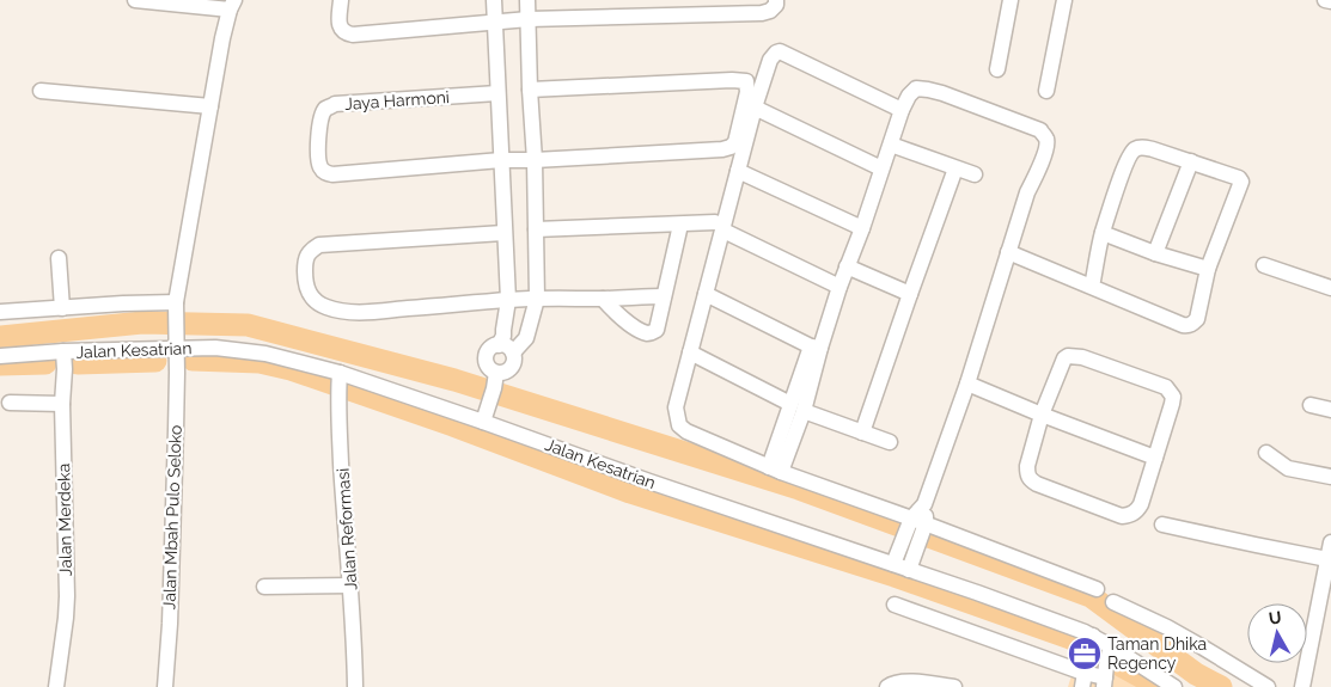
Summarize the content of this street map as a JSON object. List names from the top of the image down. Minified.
{"streets":{"street":["Jaya Harmoni","Jalan Kesatrian","Jalan Mbah Pulo Seloko","Jalan Merdeka","Jalan Reformasi"]},"crossings":[["Jalan Kesatrian","Jalan Mbah Pulo Seloko"],["Jalan Kesatrian","Jalan Merdeka"],["Jalan Kesatrian","Jalan Reformasi"]],"places":{"office":["Taman Dhika Regency"]},"north":"top"}
